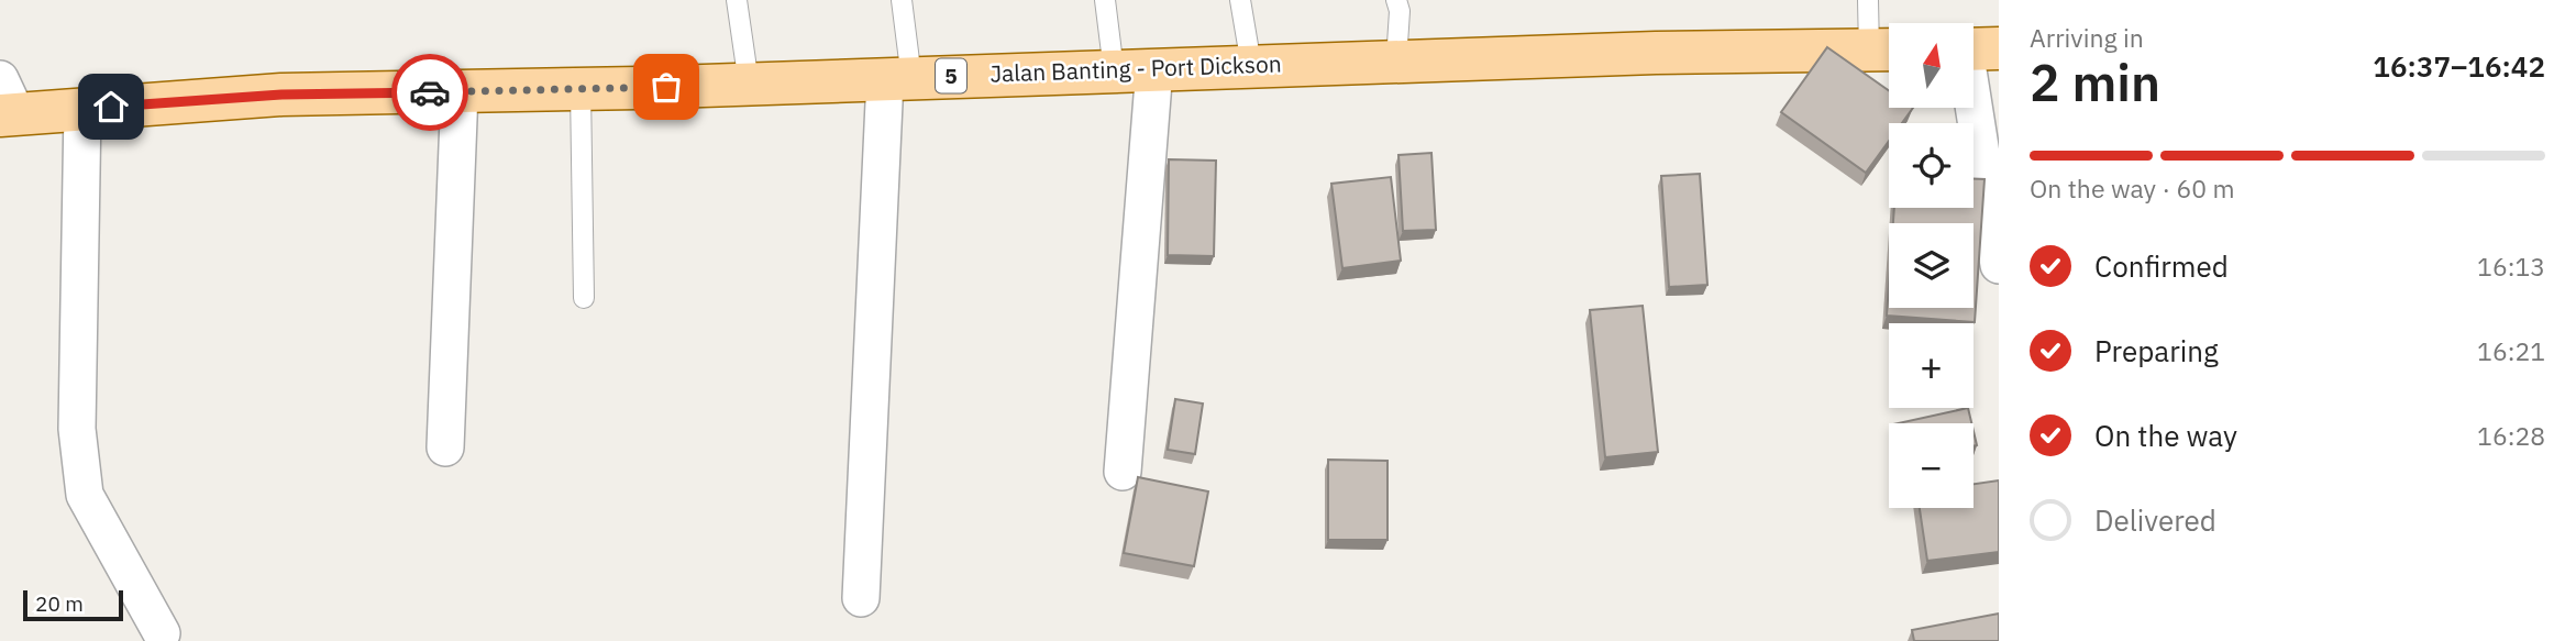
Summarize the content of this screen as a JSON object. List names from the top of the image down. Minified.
{"streets":{"main road":["Jalan Banting - Port Dickson","5"]},"scale_bar":"20 m","north":"top","page":{"heading":["2 min","Arriving in","16:37–16:42"],"map_buttons":["+","−"],"bar":"On the way · 60 m","list":[["Confirmed","16:13"],["Preparing","16:21"],["On the way","16:28"],"Delivered"],"scale":"20 m"}}
